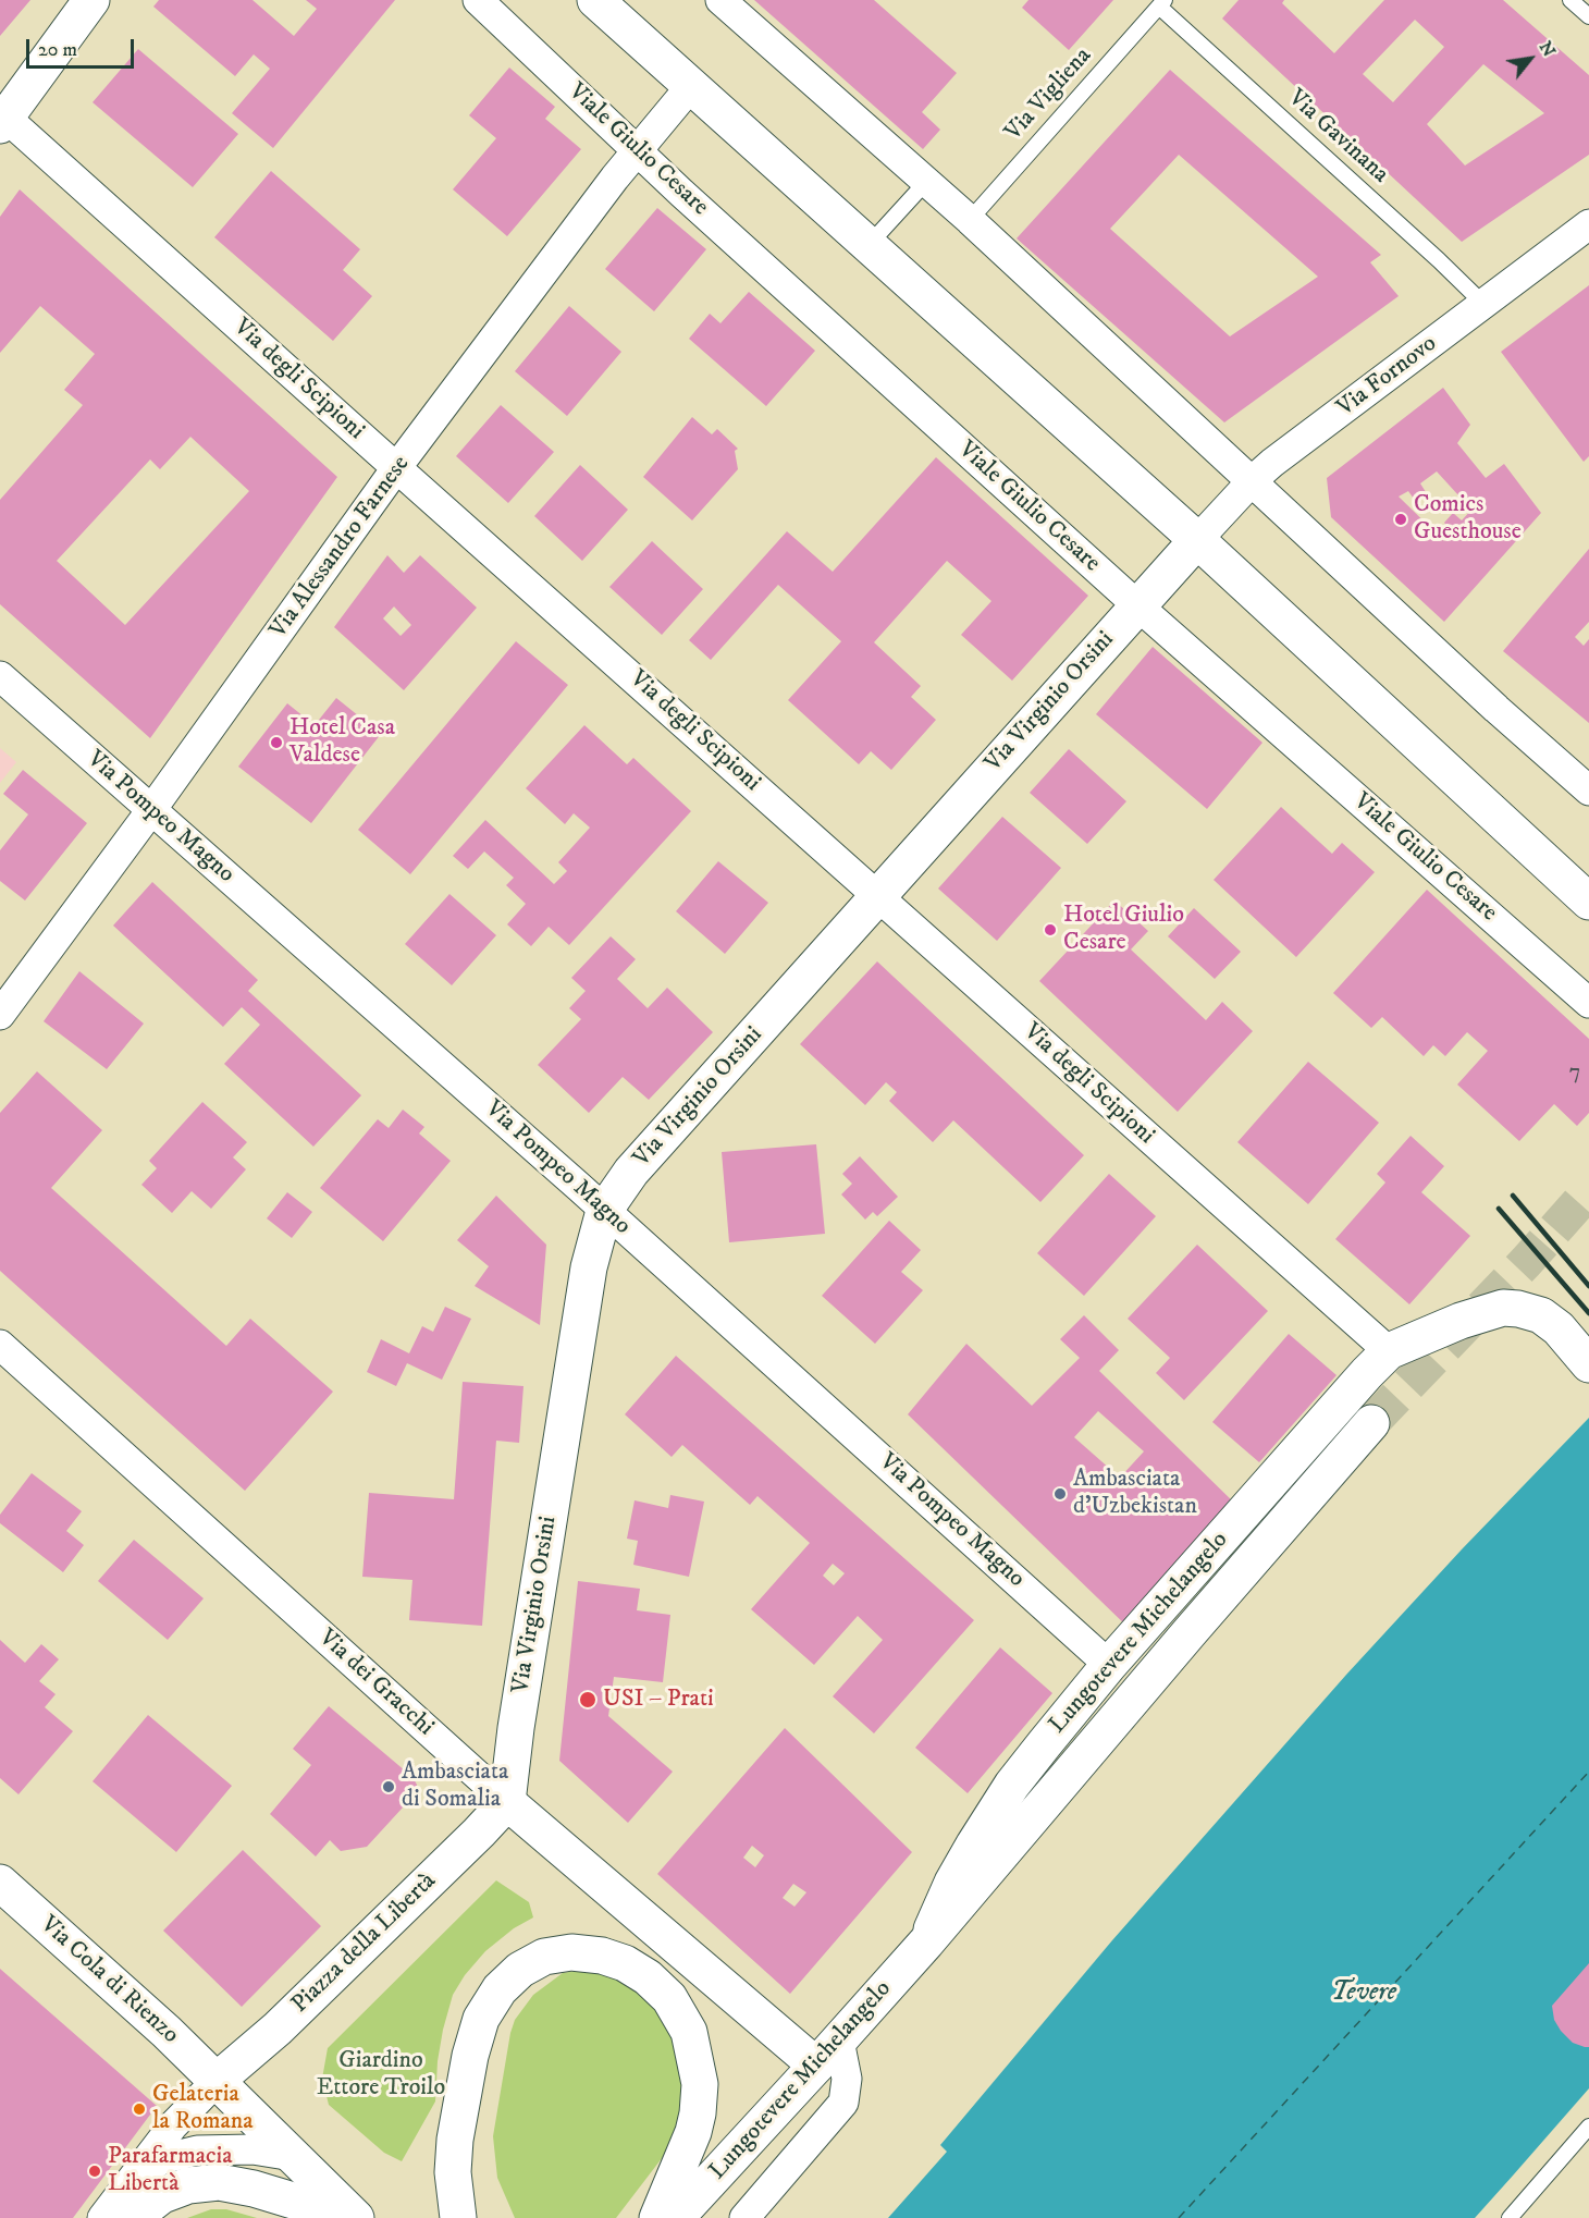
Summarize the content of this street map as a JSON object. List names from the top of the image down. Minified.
{"streets":{"street":["Viale Giulio Cesare","Via Fornovo","Via degli Scipioni","Via Alessandro Farnese","Via Virginio Orsini","Via Pompeo Magno","Lungotevere Michelangelo","Via dei Gracchi","Piazza della Libertà","Via Cola di Rienzo"],"lane":["Via Vigliena","Via Gavinana"]},"crossings":[["Via Vigliena","Via Gavinana"],["Via Gavinana","Via Fornovo"],["Viale Giulio Cesare","Via Alessandro Farnese"],["Viale Giulio Cesare","Via Virginio Orsini"],["Via Fornovo","Via Virginio Orsini"],["Via degli Scipioni","Via Alessandro Farnese"],["Via degli Scipioni","Via Virginio Orsini"],["Via degli Scipioni","Lungotevere Michelangelo"],["Via Alessandro Farnese","Via Pompeo Magno"],["Via Virginio Orsini","Via Pompeo Magno"],["Via Virginio Orsini","Via dei Gracchi"],["Via Virginio Orsini","Piazza della Libertà"],["Via Pompeo Magno","Lungotevere Michelangelo"],["Lungotevere Michelangelo","Via dei Gracchi"],["Via dei Gracchi","Piazza della Libertà"],["Piazza della Libertà","Via Cola di Rienzo"]],"water":["Tevere"],"parks":["Giardino Ettore Troilo"],"places":["Comics Guesthouse","Hotel Casa Valdese","Hotel Giulio Cesare","Ambasciata d'Uzbekistan","USI – Prati","Ambasciata di Somalia","Gelateria la Romana","Parafarmacia Libertà"],"house_numbers":["7"],"scale_bar":"20 m","north":"top right"}
